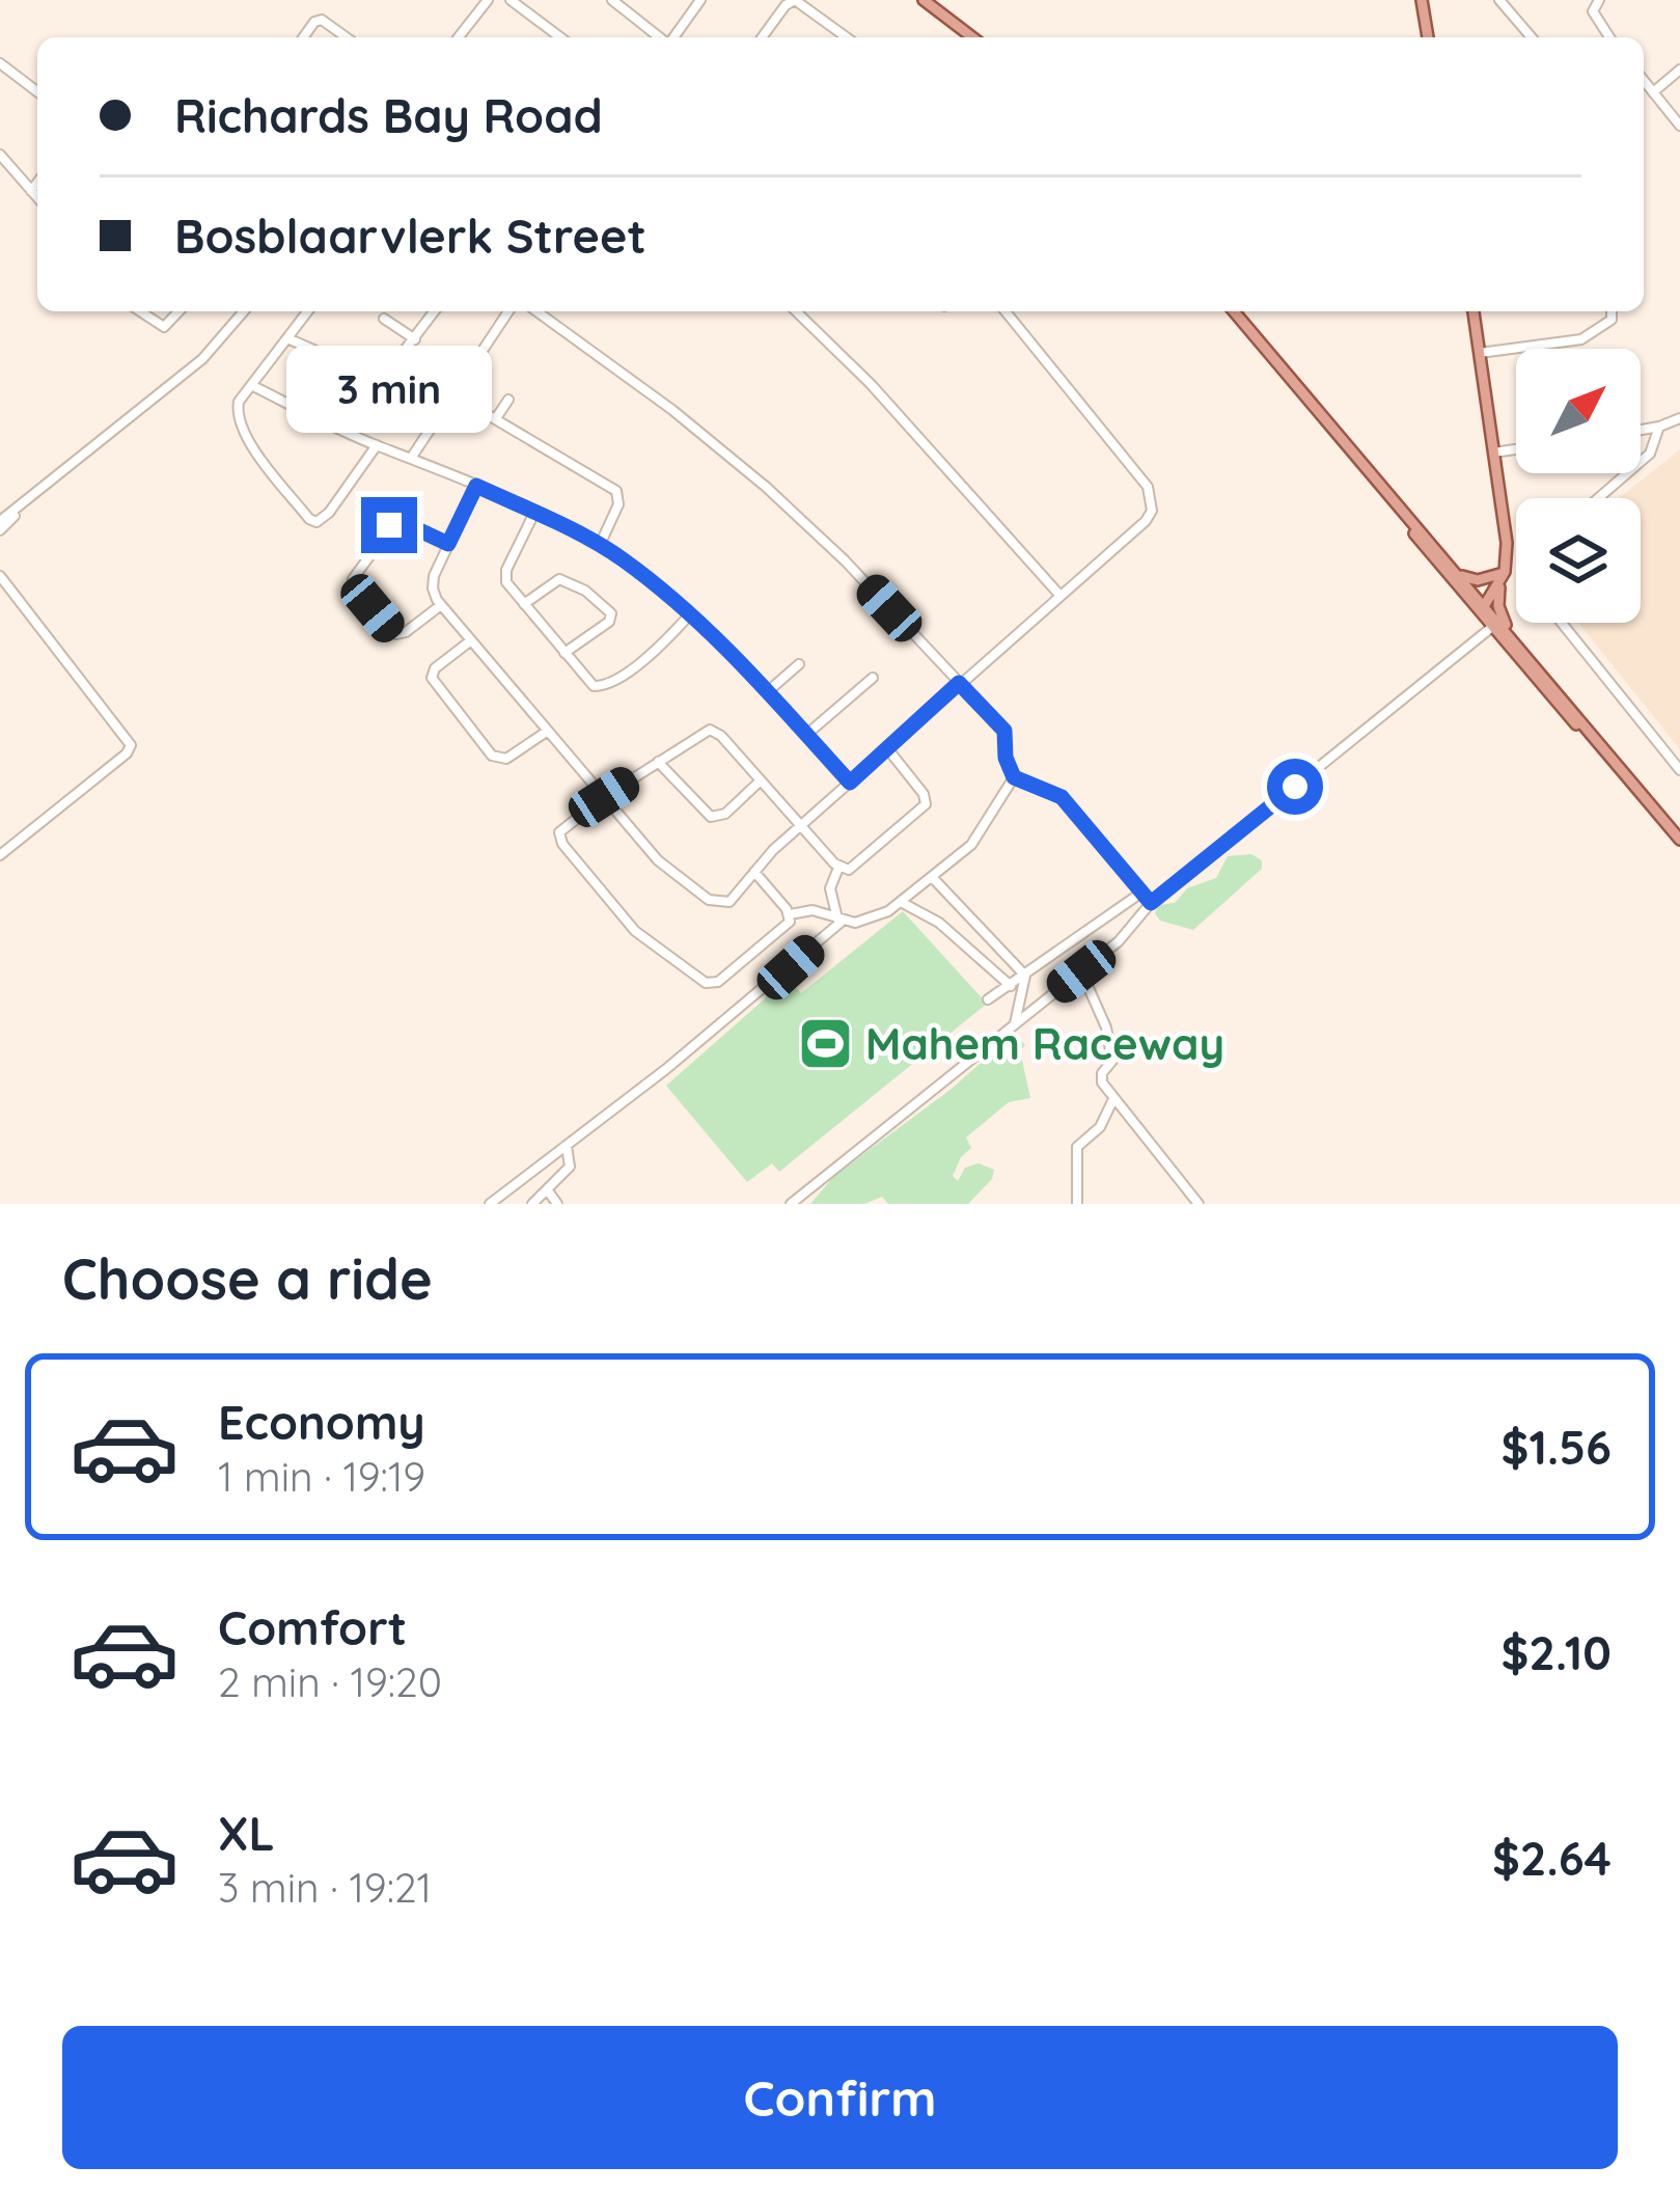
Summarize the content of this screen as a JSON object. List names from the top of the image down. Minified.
{"places":{"sports":["Mahem Raceway"]},"north":"top right","page":{"banner":["Richards Bay Road","Bosblaarvlerk Street"],"bubble":"3 min","heading":"Choose a ride","list":[{"name":"Economy","note":"1 min · 19:19","value":"$1.56"},{"name":"Comfort","note":"2 min · 19:20","value":"$2.10"},{"name":"XL","note":"3 min · 19:21","value":"$2.64"}],"buttons":"Confirm"}}
